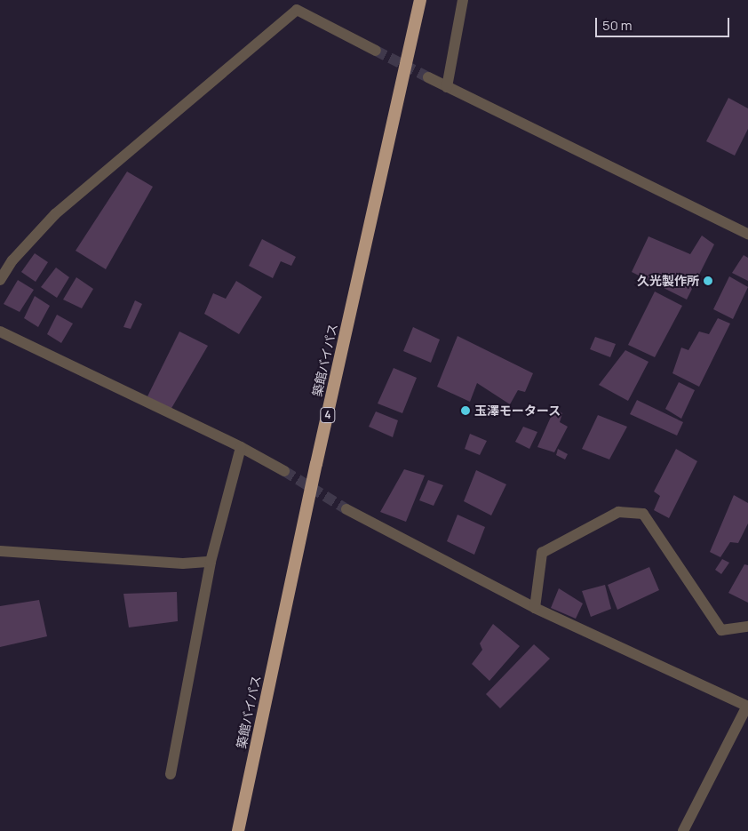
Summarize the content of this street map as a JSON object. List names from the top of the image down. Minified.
{"streets":{"highway":["築館バイパス","4"]},"places":["久光製作所","玉澤モータース"],"scale_bar":"50 m"}
